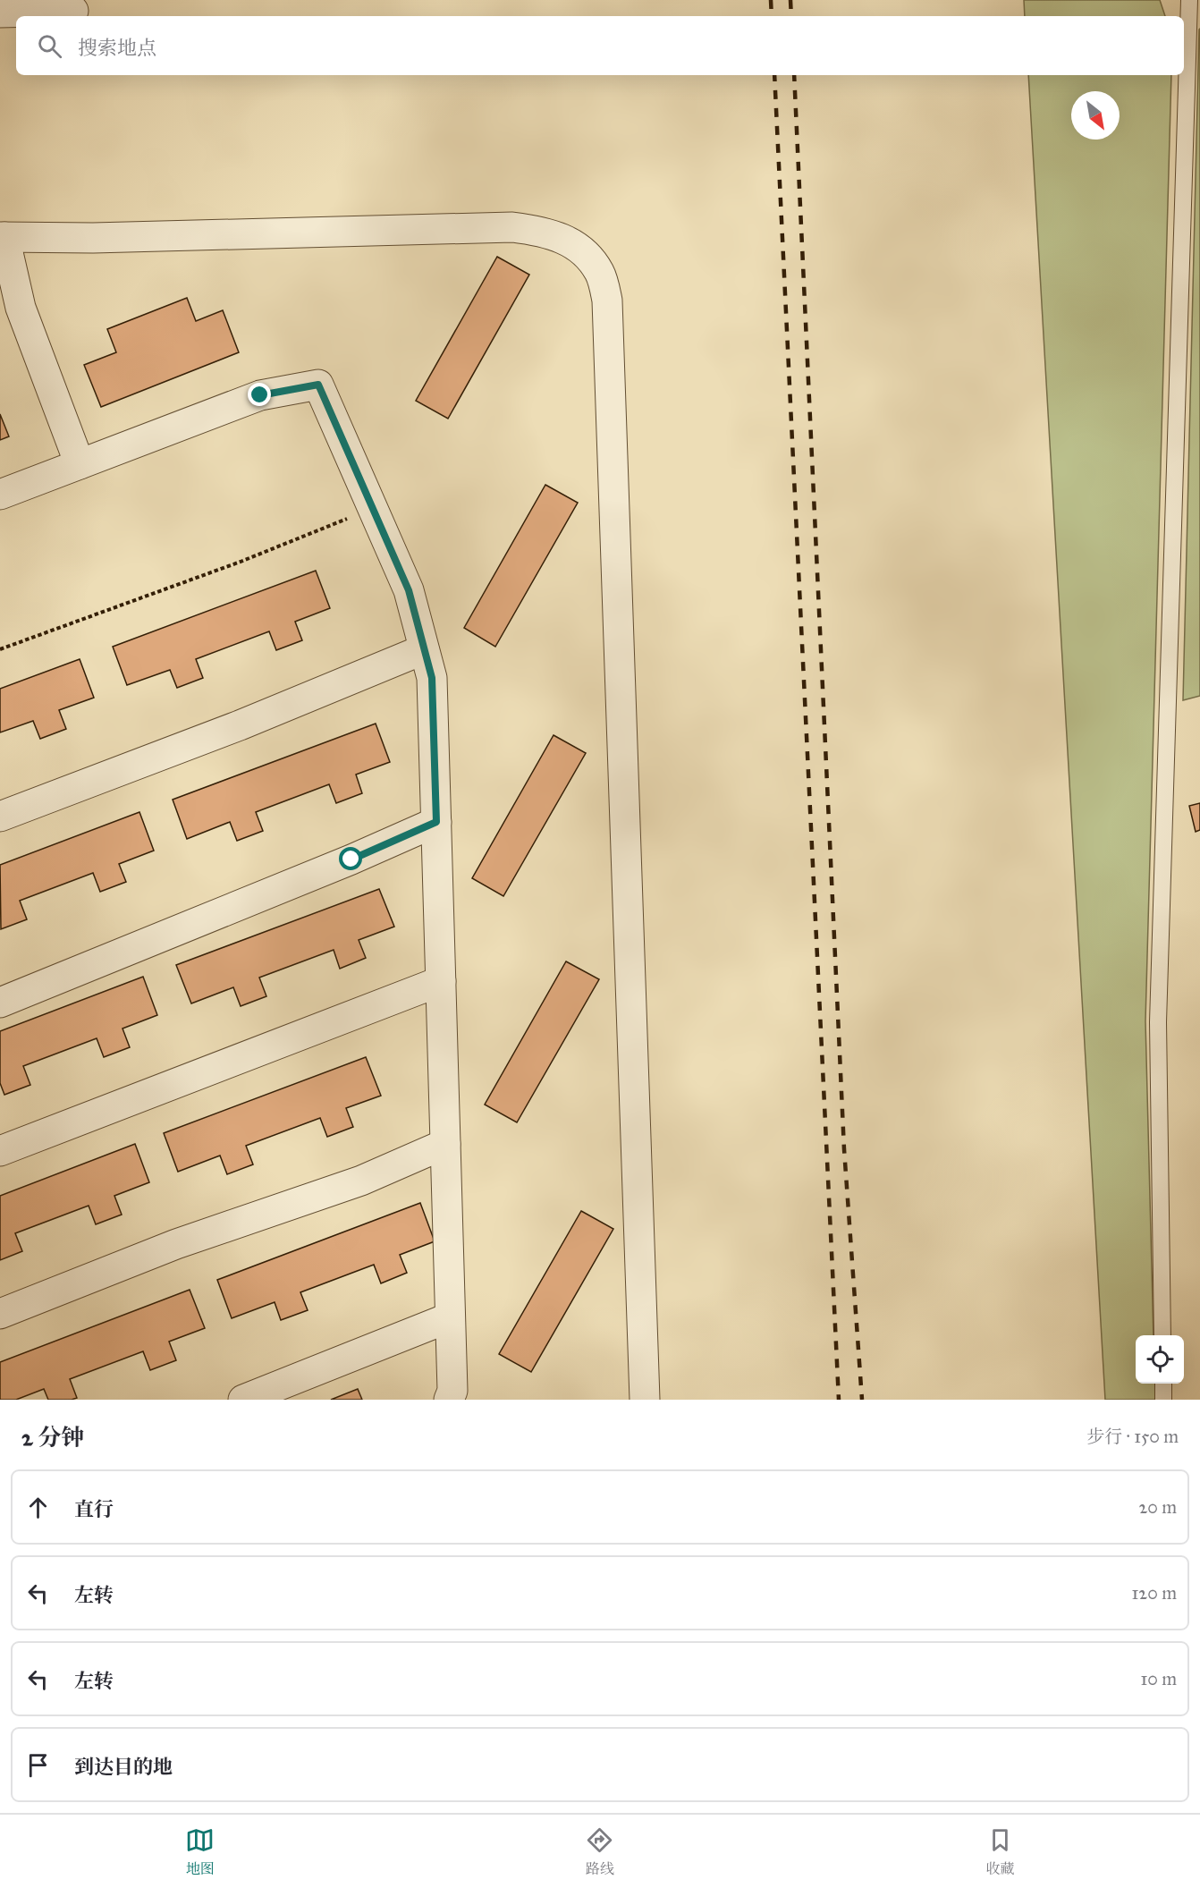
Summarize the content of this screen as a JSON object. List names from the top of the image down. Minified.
{"north":"bottom right","page":{"search":"搜索地点","heading":["2 分钟","步行 · 150 m"],"list":[["直行","20 m"],["左转","120 m"],["左转","10 m"],"到达目的地"],"nav":["地图","路线","收藏"]}}
